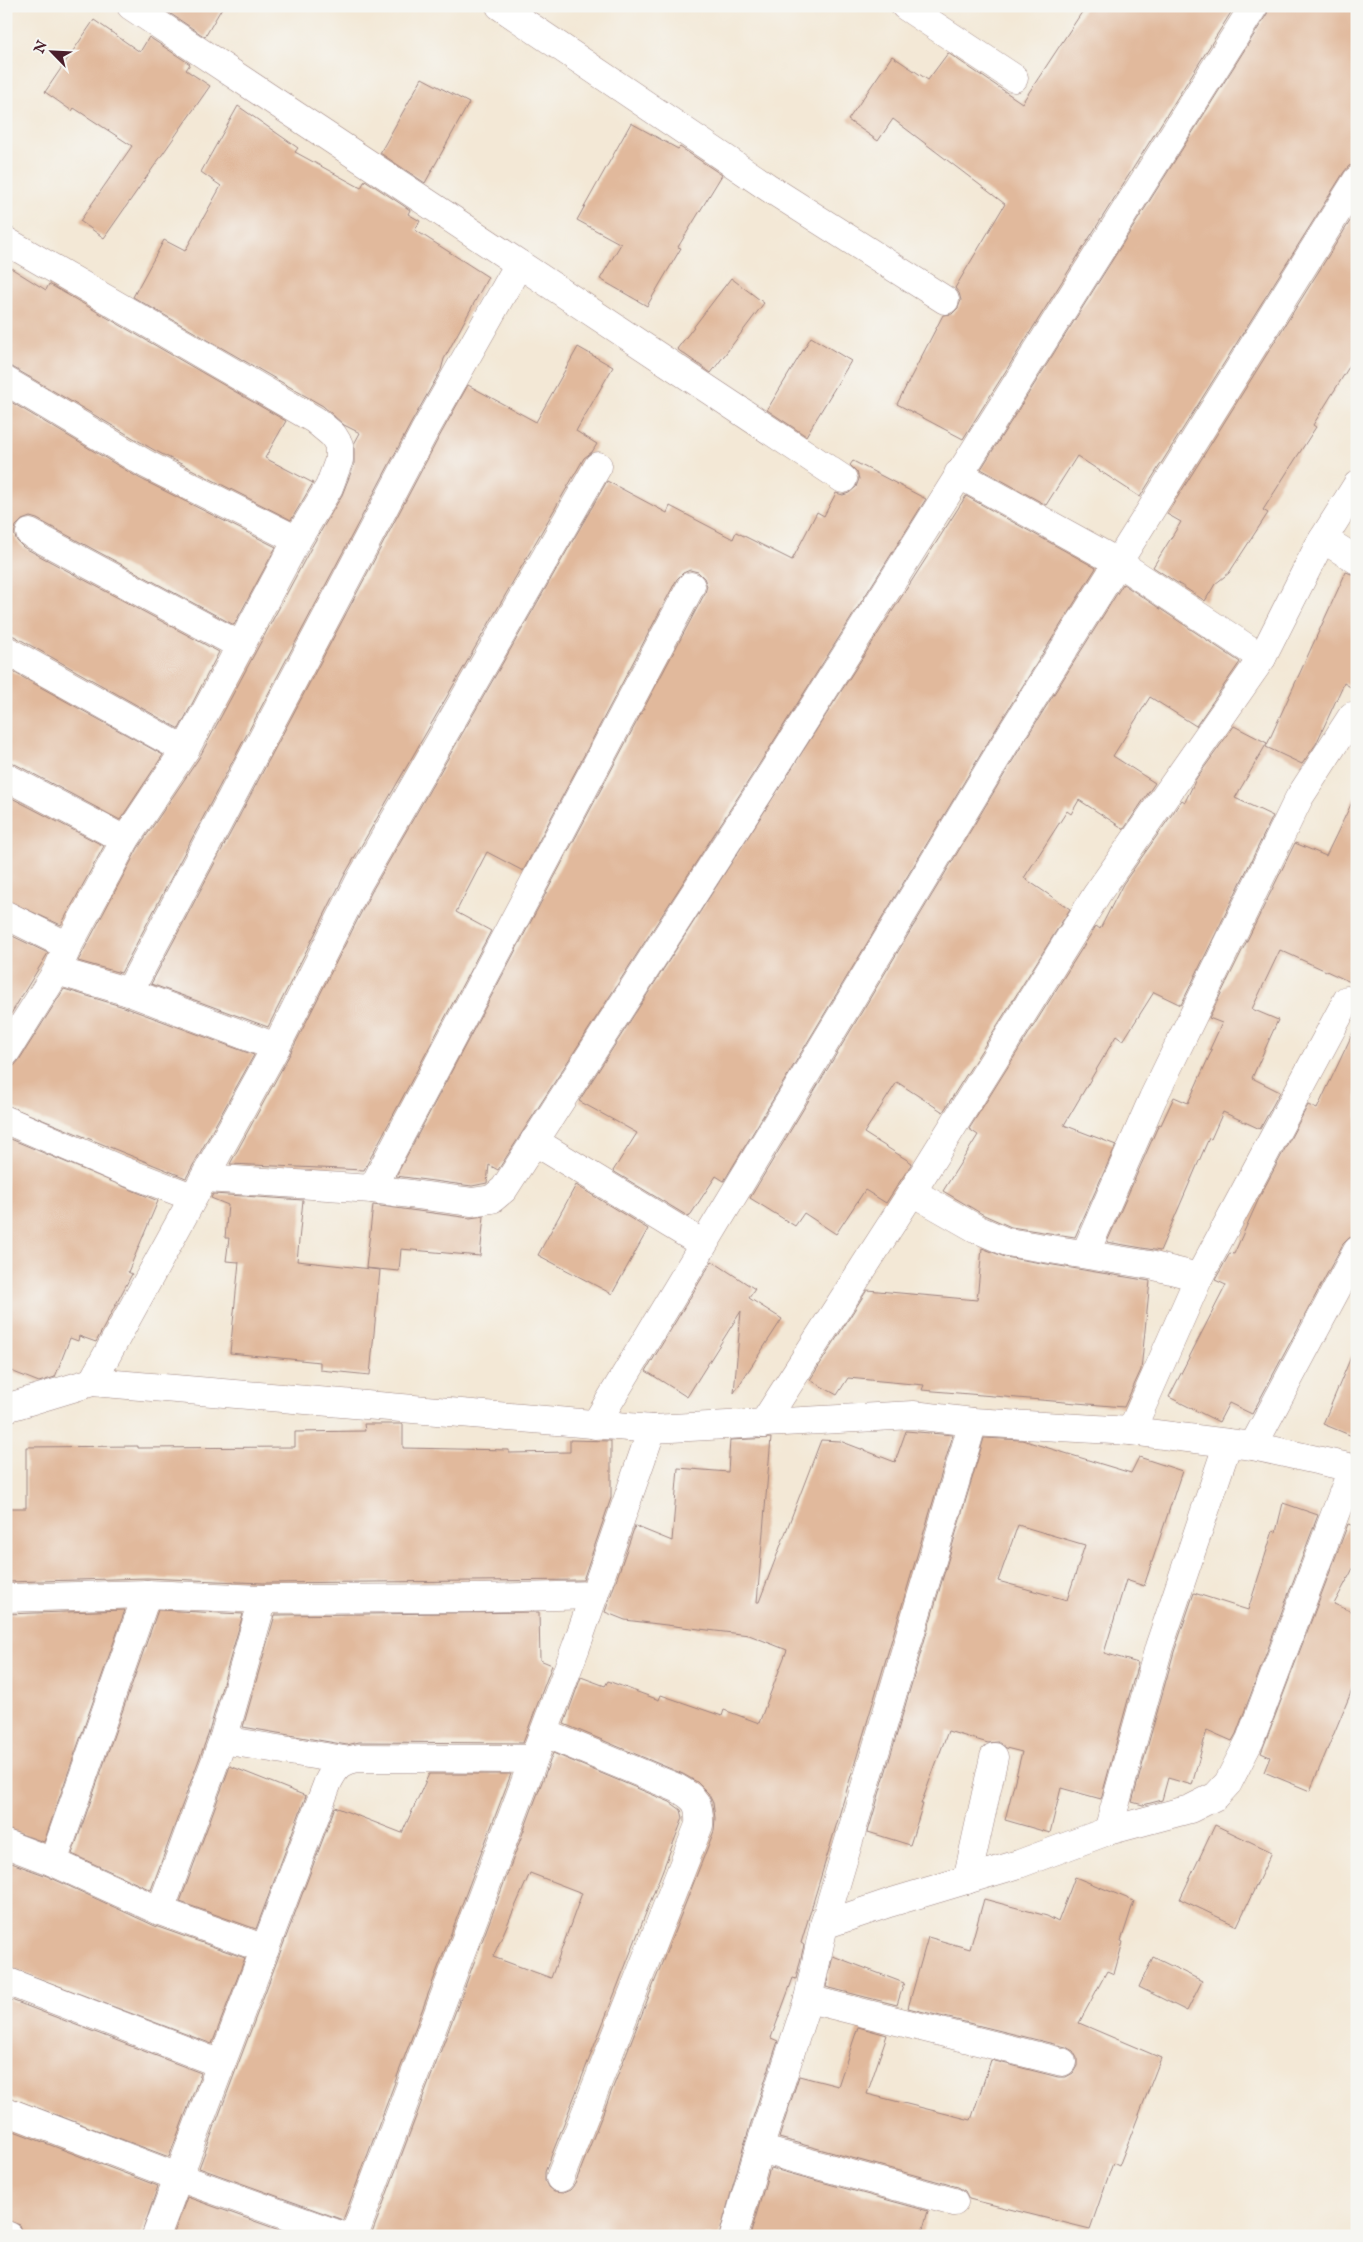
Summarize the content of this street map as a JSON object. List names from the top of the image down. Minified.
{"north":"top left"}
